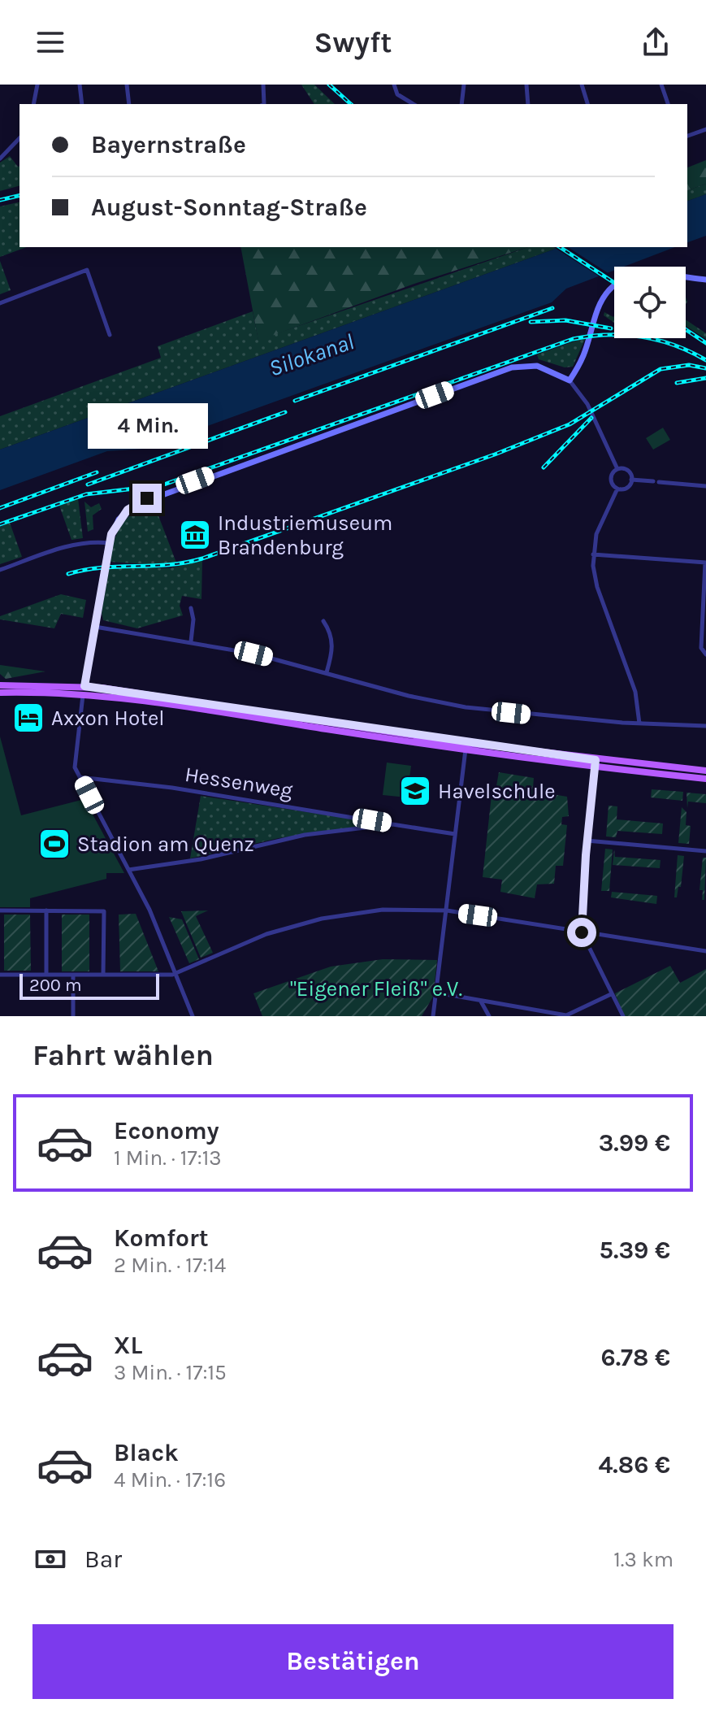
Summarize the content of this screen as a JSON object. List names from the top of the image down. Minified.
{"streets":{"street":["Hessenweg"]},"water":["Silokanal"],"parks":["\"Eigener Fleiß\" e.V."],"places":{"museum":["Industriemuseum Brandenburg"],"hotel":["Axxon Hotel"],"school or university":["Havelschule"],"sports":["Stadion am Quenz"]},"scale_bar":"200 m","page":{"header":"Swyft","banner":["Bayernstraße","August-Sonntag-Straße"],"bubble":"4 Min.","scale":"200 m","heading":"Fahrt wählen","list":[{"name":"Economy","note":"1 Min. · 17:13","value":"3.99 €"},{"name":"Komfort","note":"2 Min. · 17:14","value":"5.39 €"},{"name":"XL","note":"3 Min. · 17:15","value":"6.78 €"},{"name":"Black","note":"4 Min. · 17:16","value":"4.86 €"}],"pay":["Bar","1.3 km"],"buttons":"Bestätigen"}}
